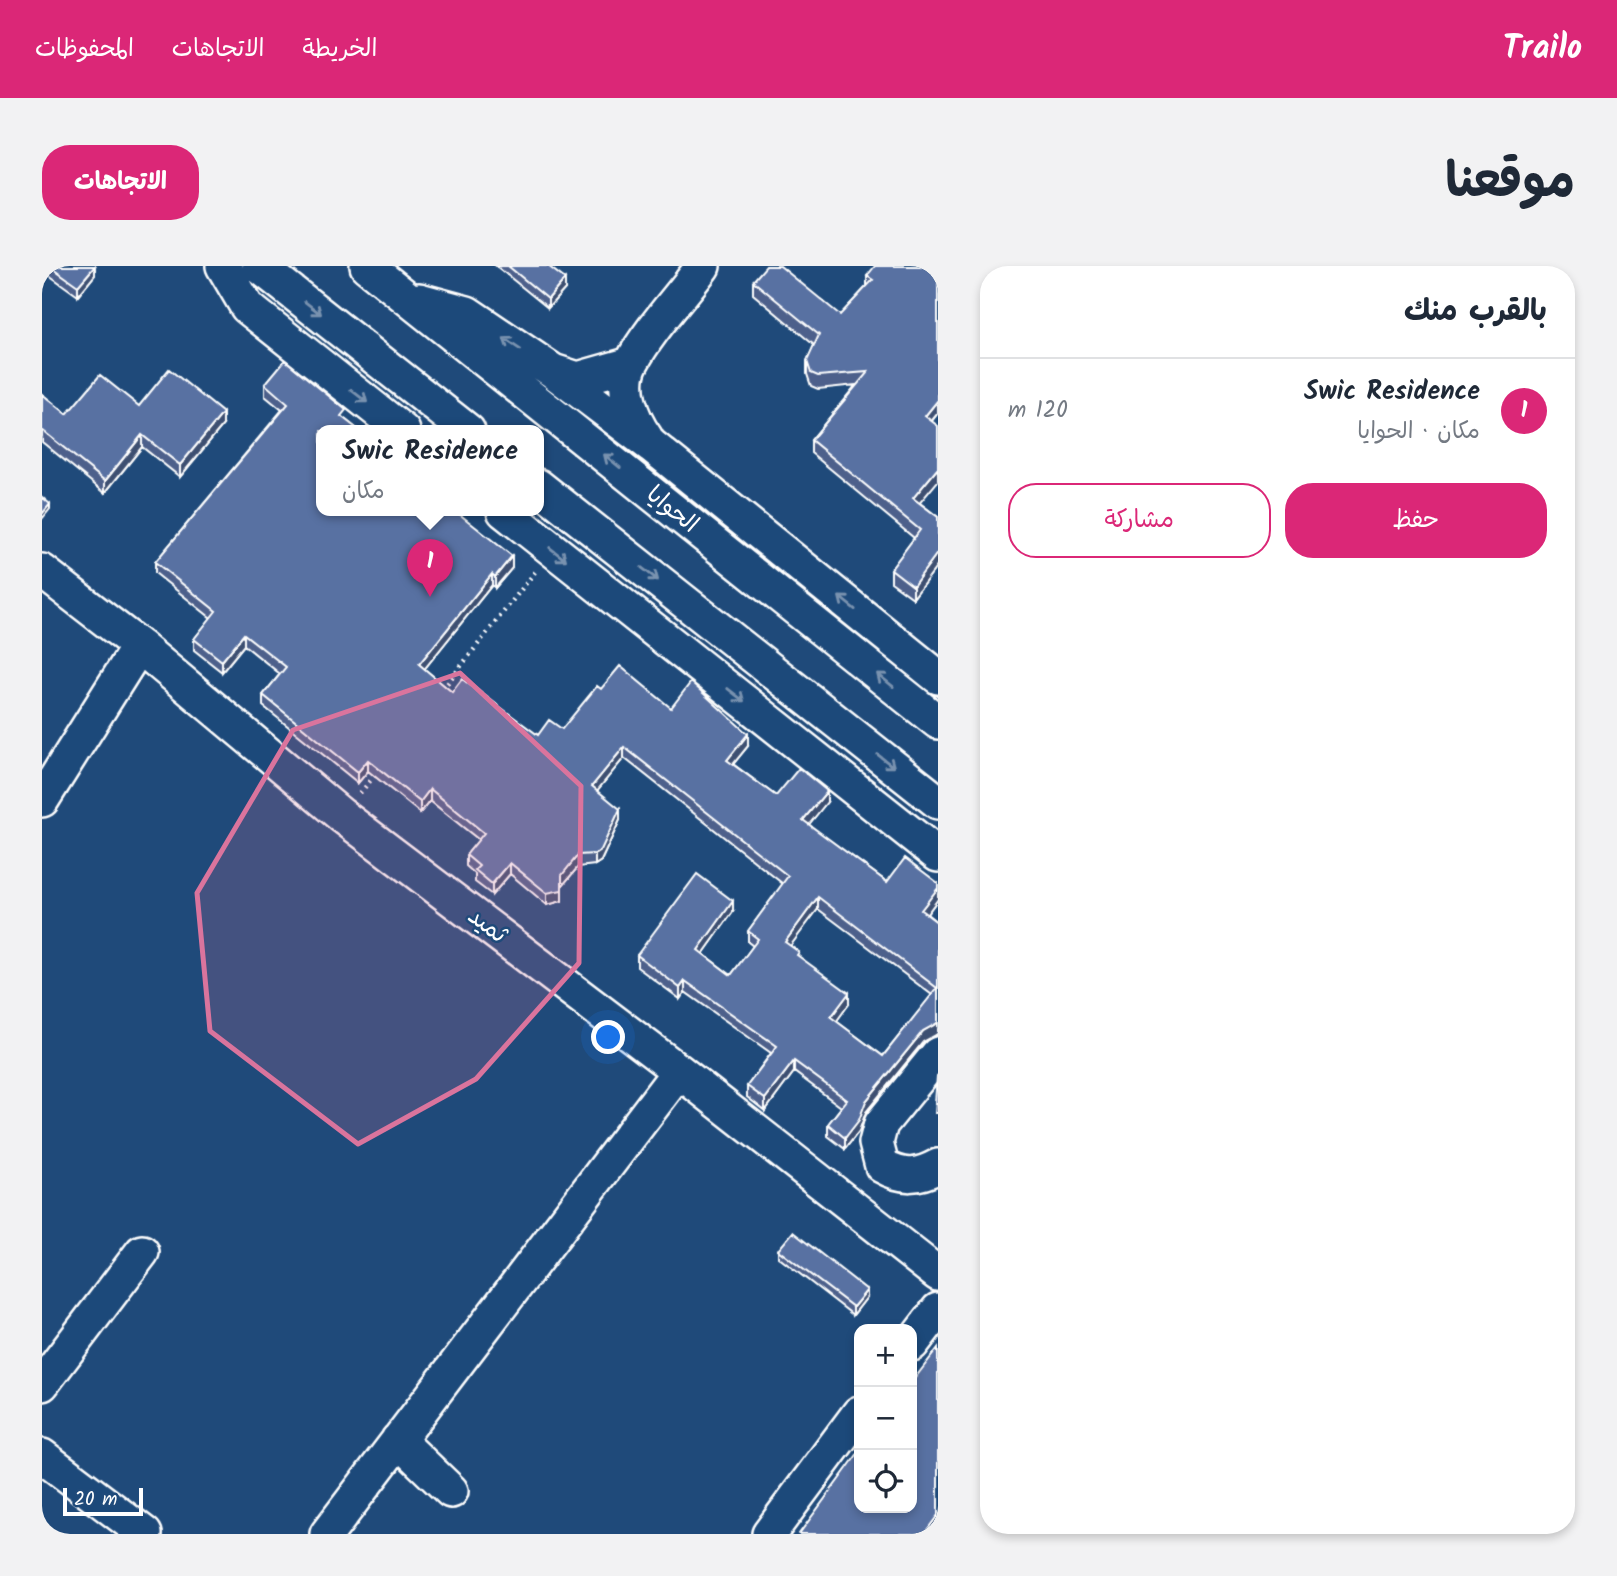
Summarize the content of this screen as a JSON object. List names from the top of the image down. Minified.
{"streets":{"street":["الحوايا","ثميد"]},"scale_bar":"20 m","page":{"header":"Trailo","nav":["الخريطة","الاتجاهات","المحفوظات"],"title":"موقعنا","buttons":["الاتجاهات",["حفظ","مشاركة"]],"heading":"بالقرب منك","list":[{"mark":"1","name":"Swic Residence","note":"مكان · الحوايا","value":"120 m"}],"popup":["Swic Residence","مكان"],"pins":"1","map_buttons":["+","−"],"scale":"20 m"}}
